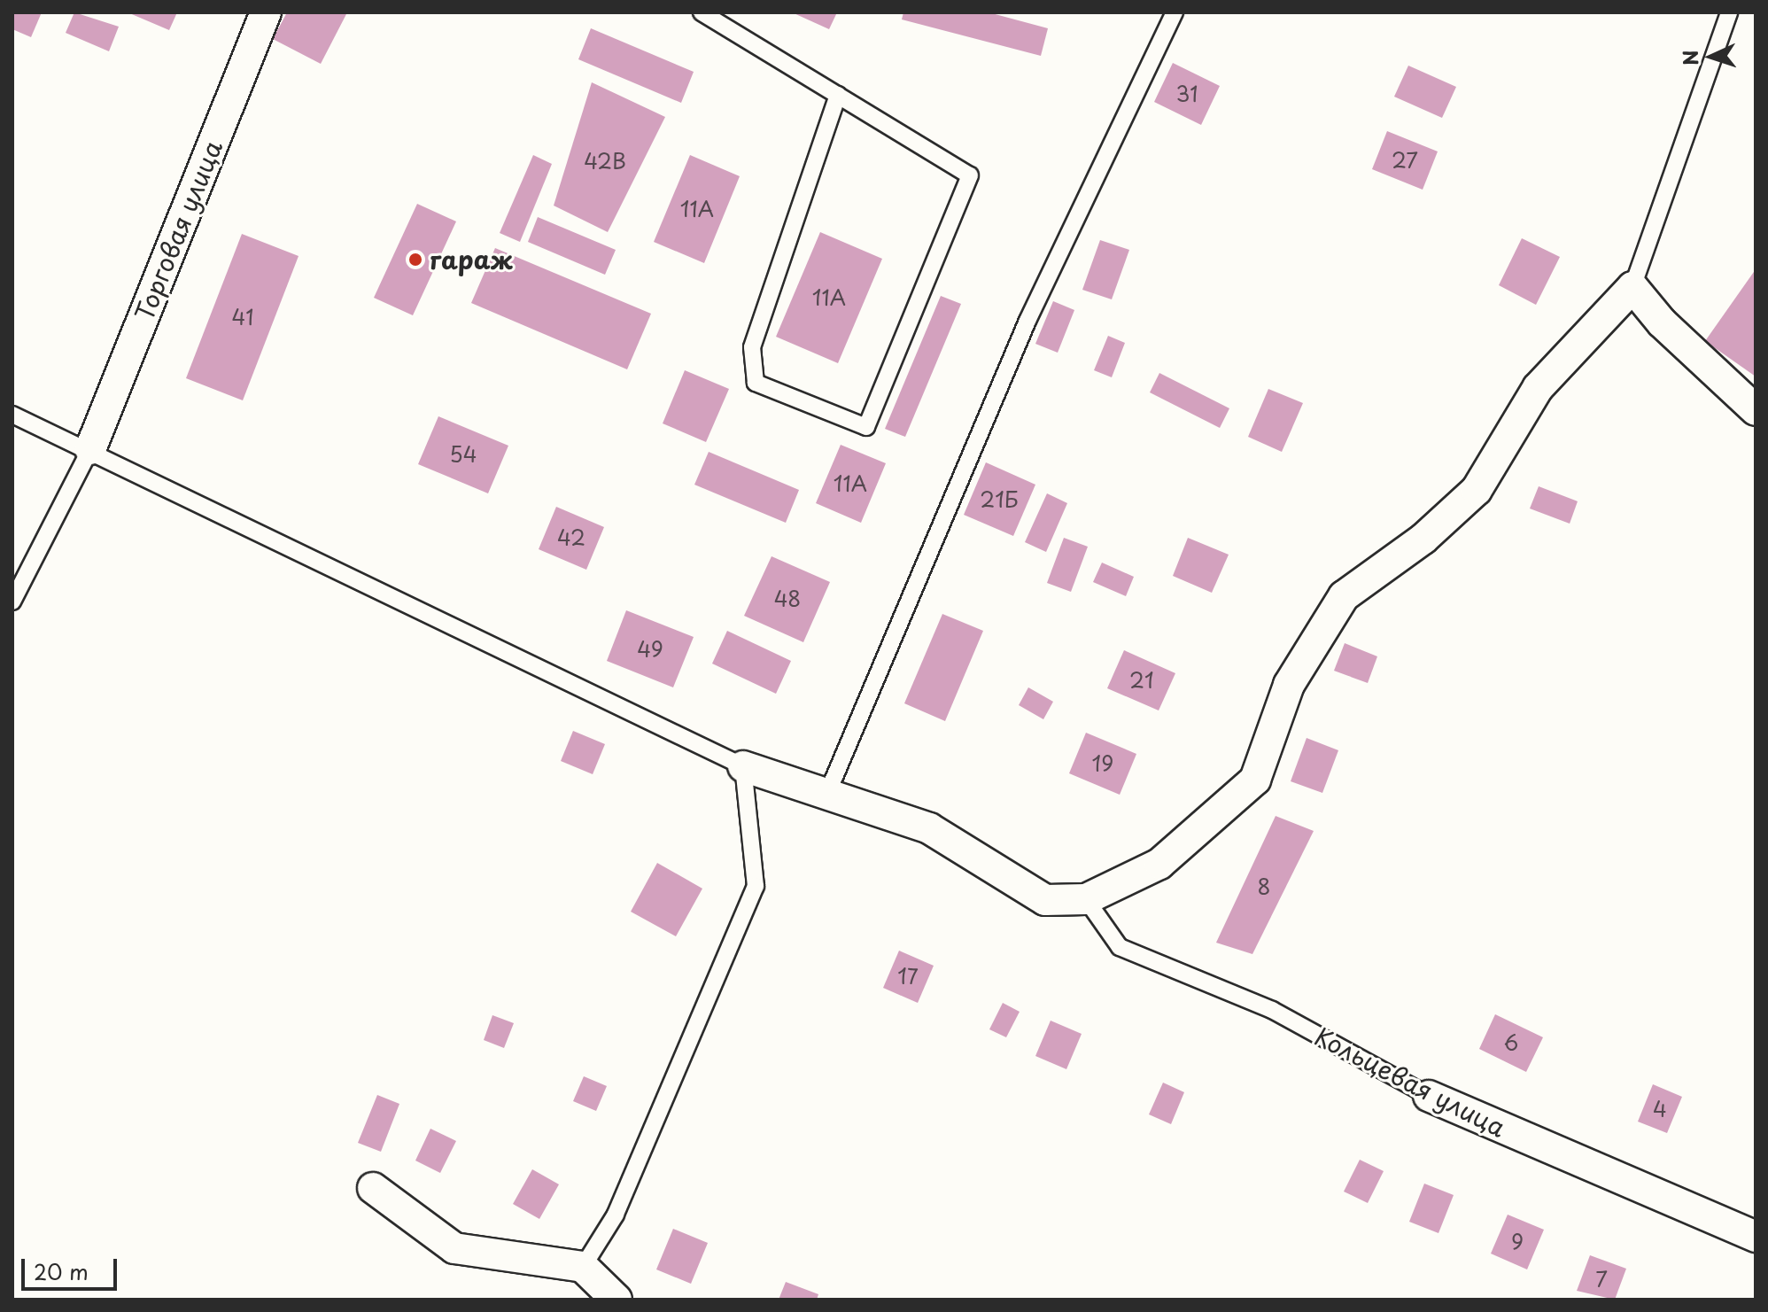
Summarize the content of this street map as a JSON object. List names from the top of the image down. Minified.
{"streets":{"street":["Торговая улица","Кольцевая улица"]},"places":["гараж"],"house_numbers":["31","27","42В","11А","11А","41","54","11А","21Б","42","48","49","21","19","8","17","6","4","9","7"],"scale_bar":"20 m","north":"left"}
